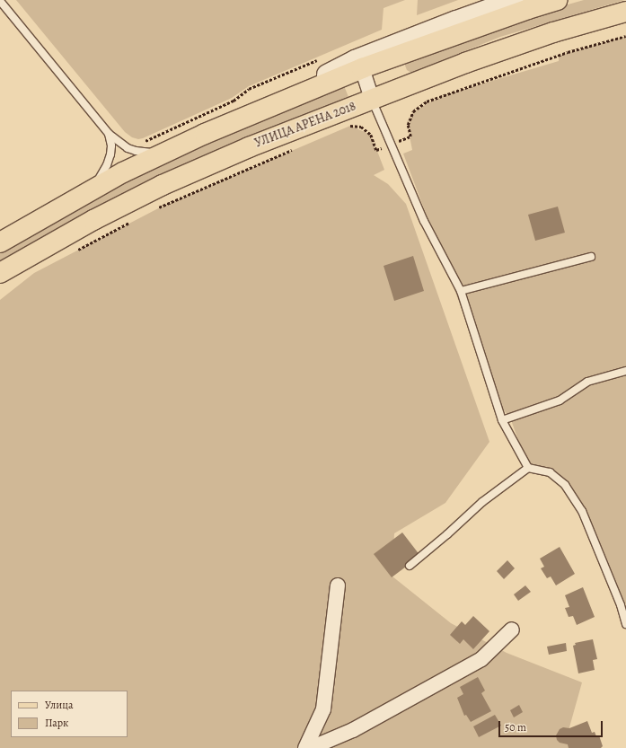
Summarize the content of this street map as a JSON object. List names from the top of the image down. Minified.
{"streets":{"main road":["УЛИЦА АРЕНА 2018"]},"legend":["Улица","Парк"],"scale_bar":"50 m"}
